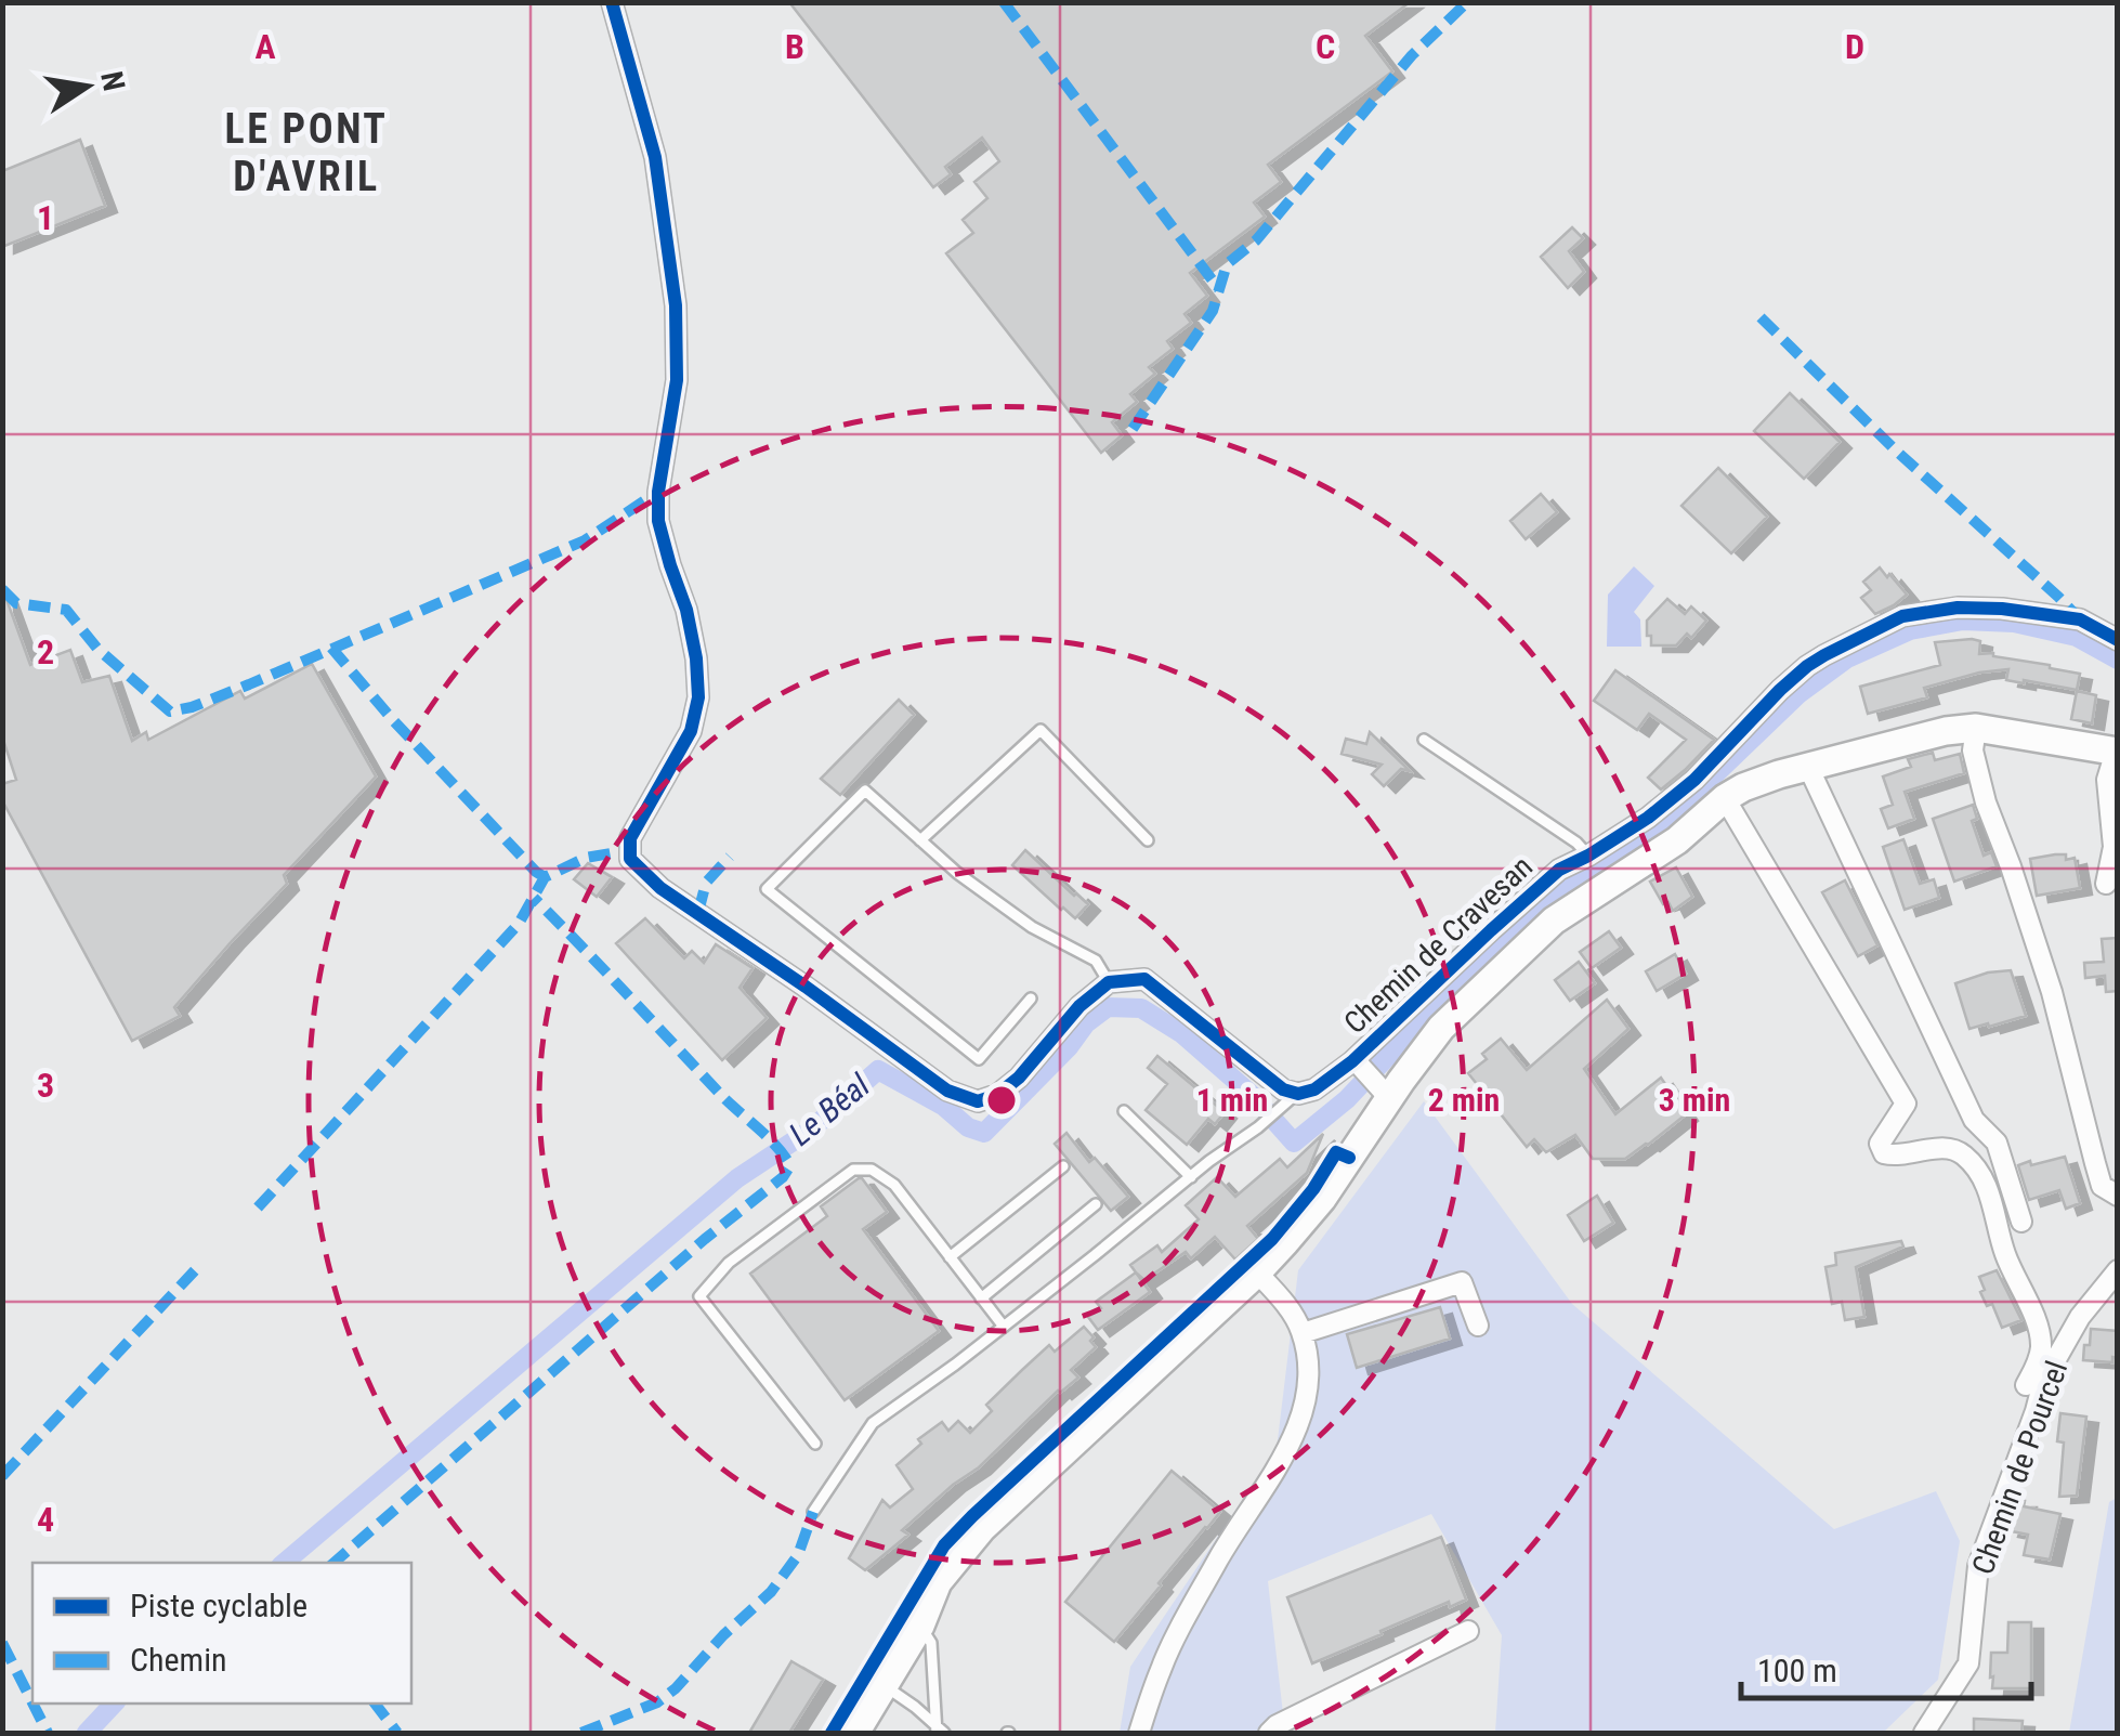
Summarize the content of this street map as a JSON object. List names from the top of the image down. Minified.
{"streets":{"street":["Chemin de Cravesan","Chemin de Pourcel"]},"districts":["LE PONT D'AVRIL"],"water":["Le Béal"],"legend":["Piste cyclable","Chemin"],"scale_bar":"100 m","north":"right","grid":{"columns":["A","B","C","D"],"rows":["1","2","3","4"]},"rings":["1 min","2 min","3 min"]}
